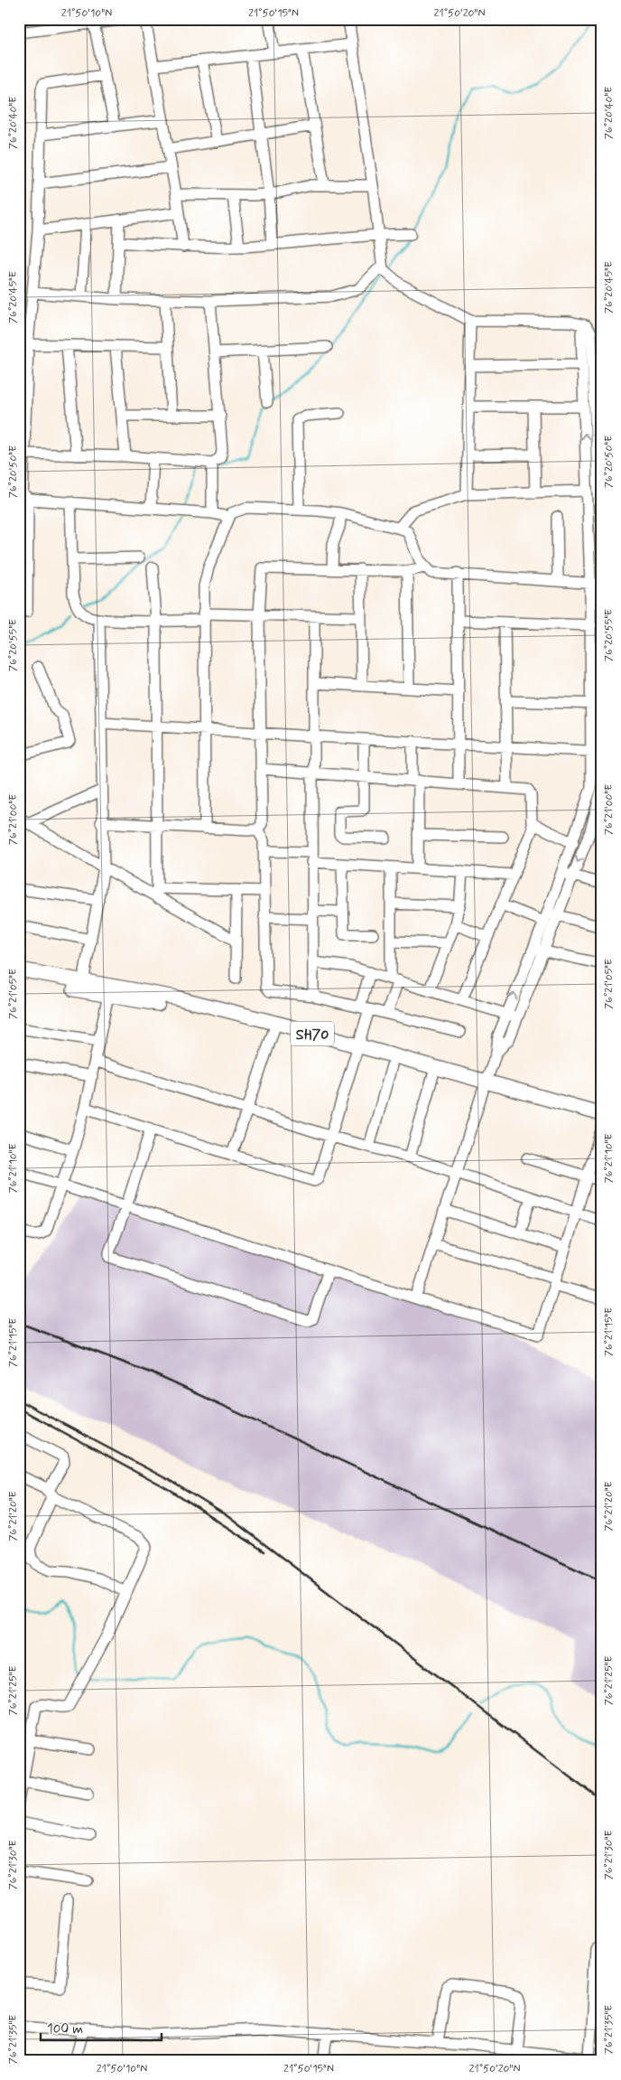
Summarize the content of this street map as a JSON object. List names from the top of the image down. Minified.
{"streets":{"main road":["SH70"]},"scale_bar":"100 m","coordinates":["21°50'10\"N","21°50'15\"N","21°50'20\"N","76°20'40\"E","76°20'45\"E","76°20'50\"E","76°20'55\"E","76°21'00\"E","76°21'05\"E","76°21'10\"E","76°21'15\"E","76°21'20\"E","76°21'25\"E","76°21'30\"E","76°21'35\"E"]}
